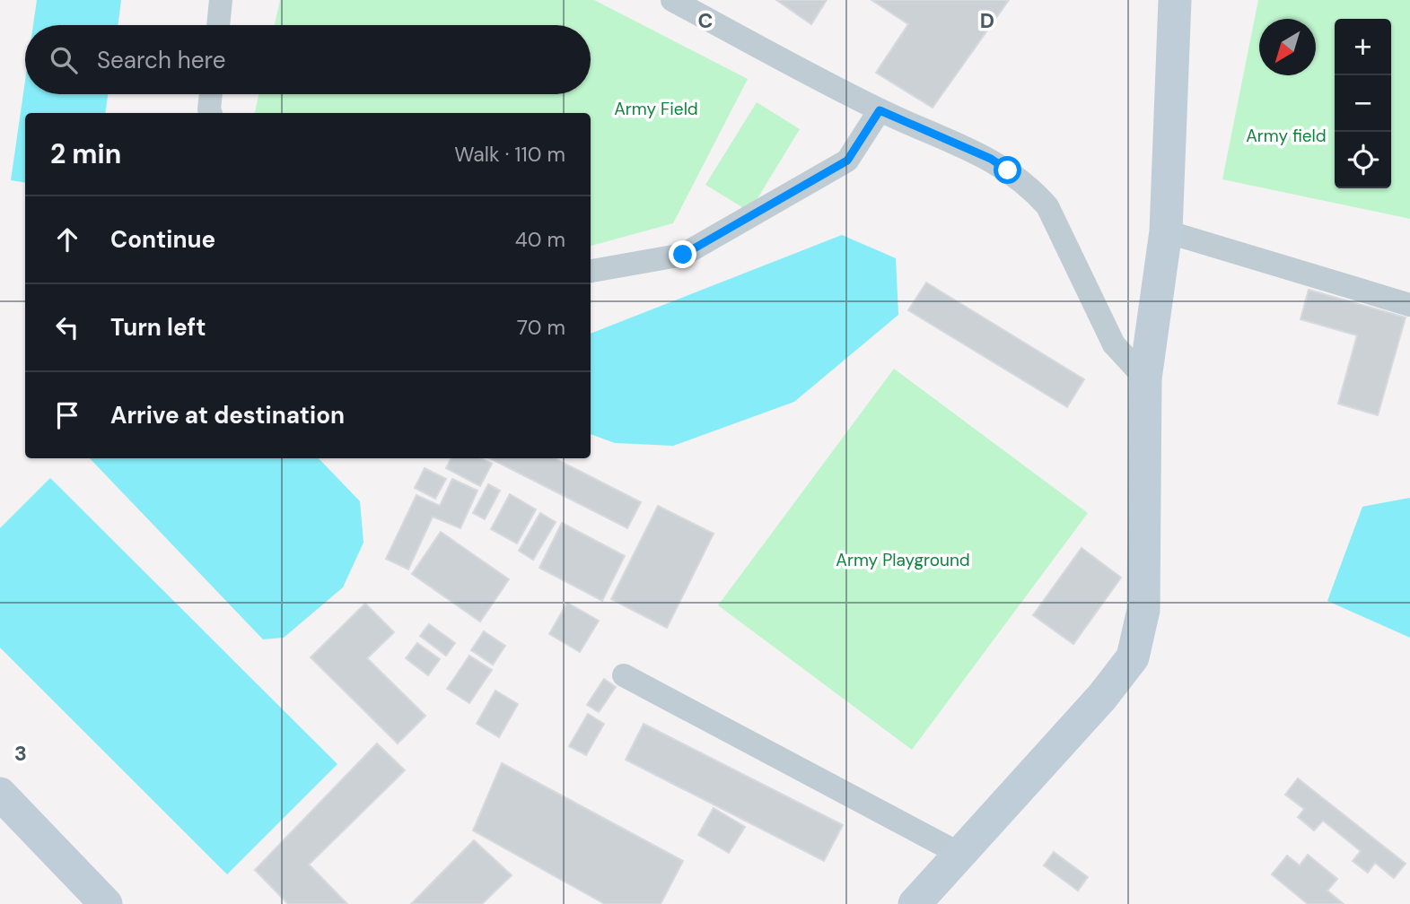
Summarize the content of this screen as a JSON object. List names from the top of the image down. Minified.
{"parks":["Army Field","Army field","Army Playground"],"north":"bottom left","page":{"map_buttons":["+","−"],"search":"Search here","heading":["2 min","Walk · 110 m"],"list":[["Continue","40 m"],["Turn left","70 m"],"Arrive at destination"]},"grid":{"columns":["C","D"],"rows":["3"]}}
